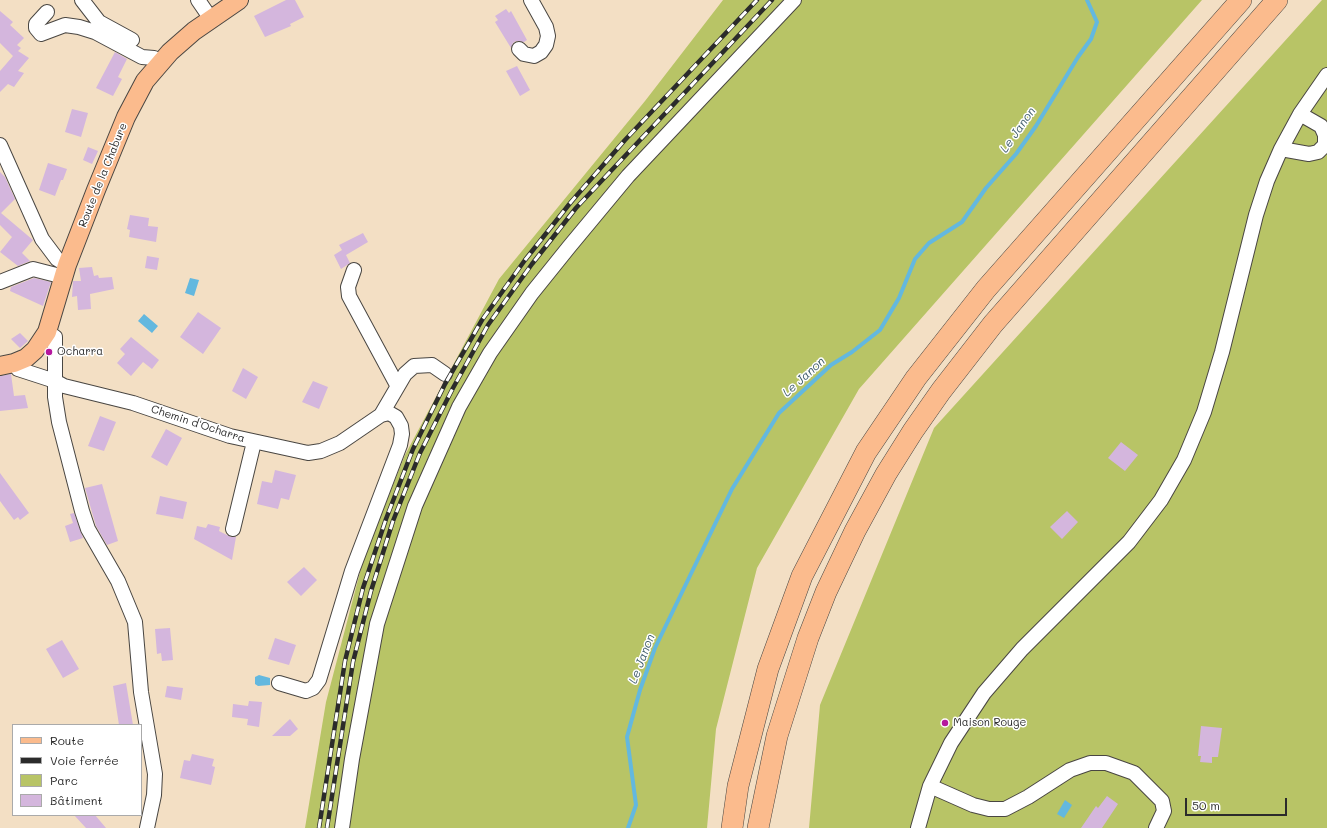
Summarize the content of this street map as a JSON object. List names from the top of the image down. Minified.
{"streets":{"main road":["Route de la Chabure"],"street":["Chemin d'Ocharra"]},"crossings":[["Route de la Chabure","Chemin d'Ocharra"]],"water":["Le Janon"],"places":["Ocharra","Maison Rouge"],"legend":["Route","Voie ferrée","Parc","Bâtiment"],"scale_bar":"50 m"}
